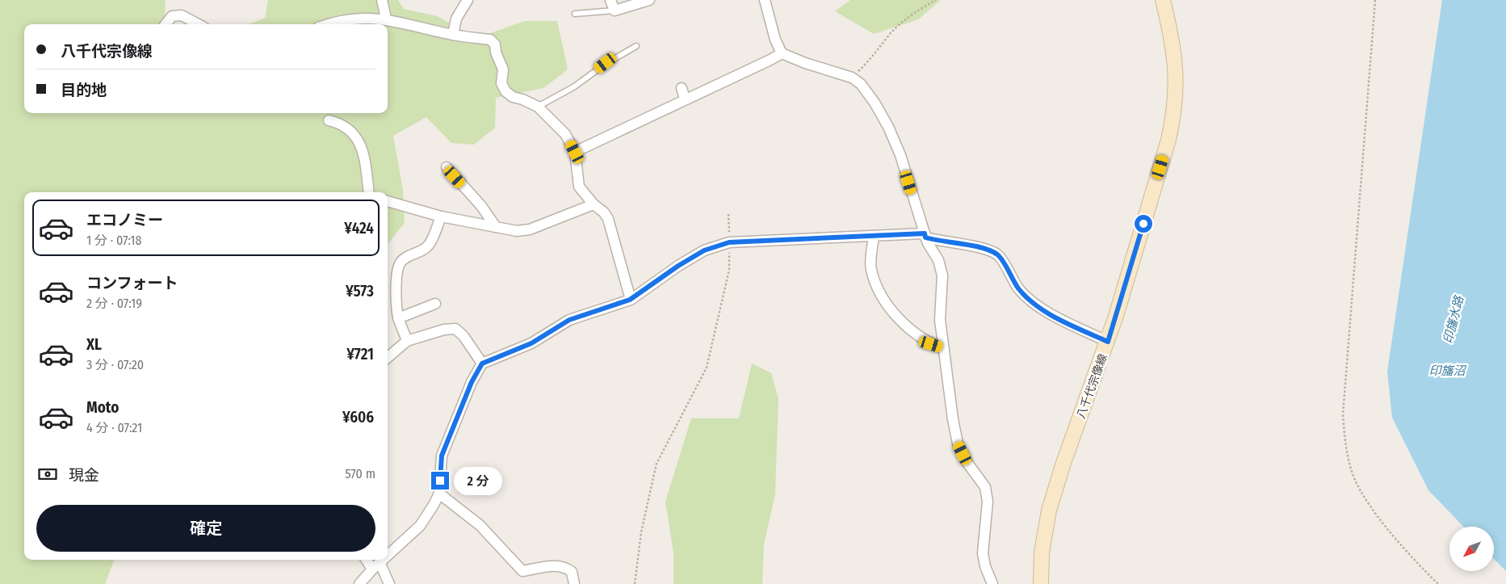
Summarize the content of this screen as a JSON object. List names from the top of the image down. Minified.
{"streets":{"main road":["八千代宗像線"]},"water":["印旛水路","印旛沼"],"north":"bottom left","page":{"banner":["八千代宗像線","目的地"],"list":[{"name":"エコノミー","note":"1 分 · 07:18","value":"¥424"},{"name":"コンフォート","note":"2 分 · 07:19","value":"¥573"},{"name":"XL","note":"3 分 · 07:20","value":"¥721"},{"name":"Moto","note":"4 分 · 07:21","value":"¥606"}],"pay":["現金","570 m"],"bubble":"2 分","buttons":"確定"}}
